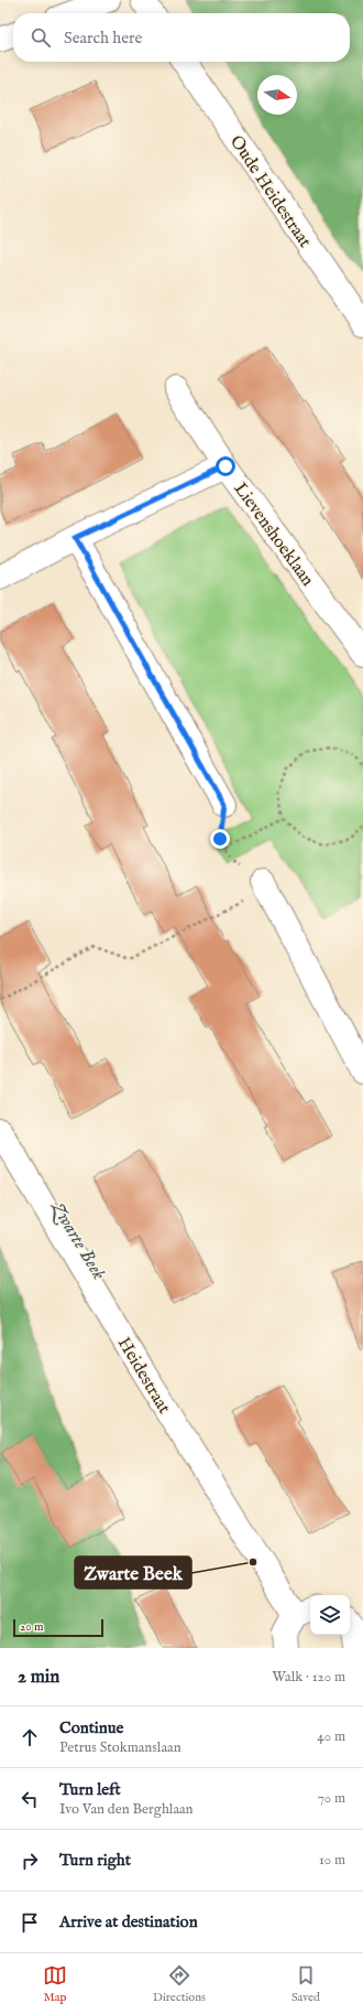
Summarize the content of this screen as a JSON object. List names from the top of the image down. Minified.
{"streets":{"street":["Oude Heidestraat","Lievenshoeklaan","Heidestraat"]},"water":["Zwarte Beek"],"places":["Zwarte Beek"],"scale_bar":"20 m","north":"right","page":{"search":"Search here","scale":"20 m","heading":["2 min","Walk · 120 m"],"list":[["Continue","Petrus Stokmanslaan","40 m"],["Turn left","Ivo Van den Berghlaan","70 m"],["Turn right","10 m"],"Arrive at destination"],"nav":["Map","Directions","Saved"]}}
